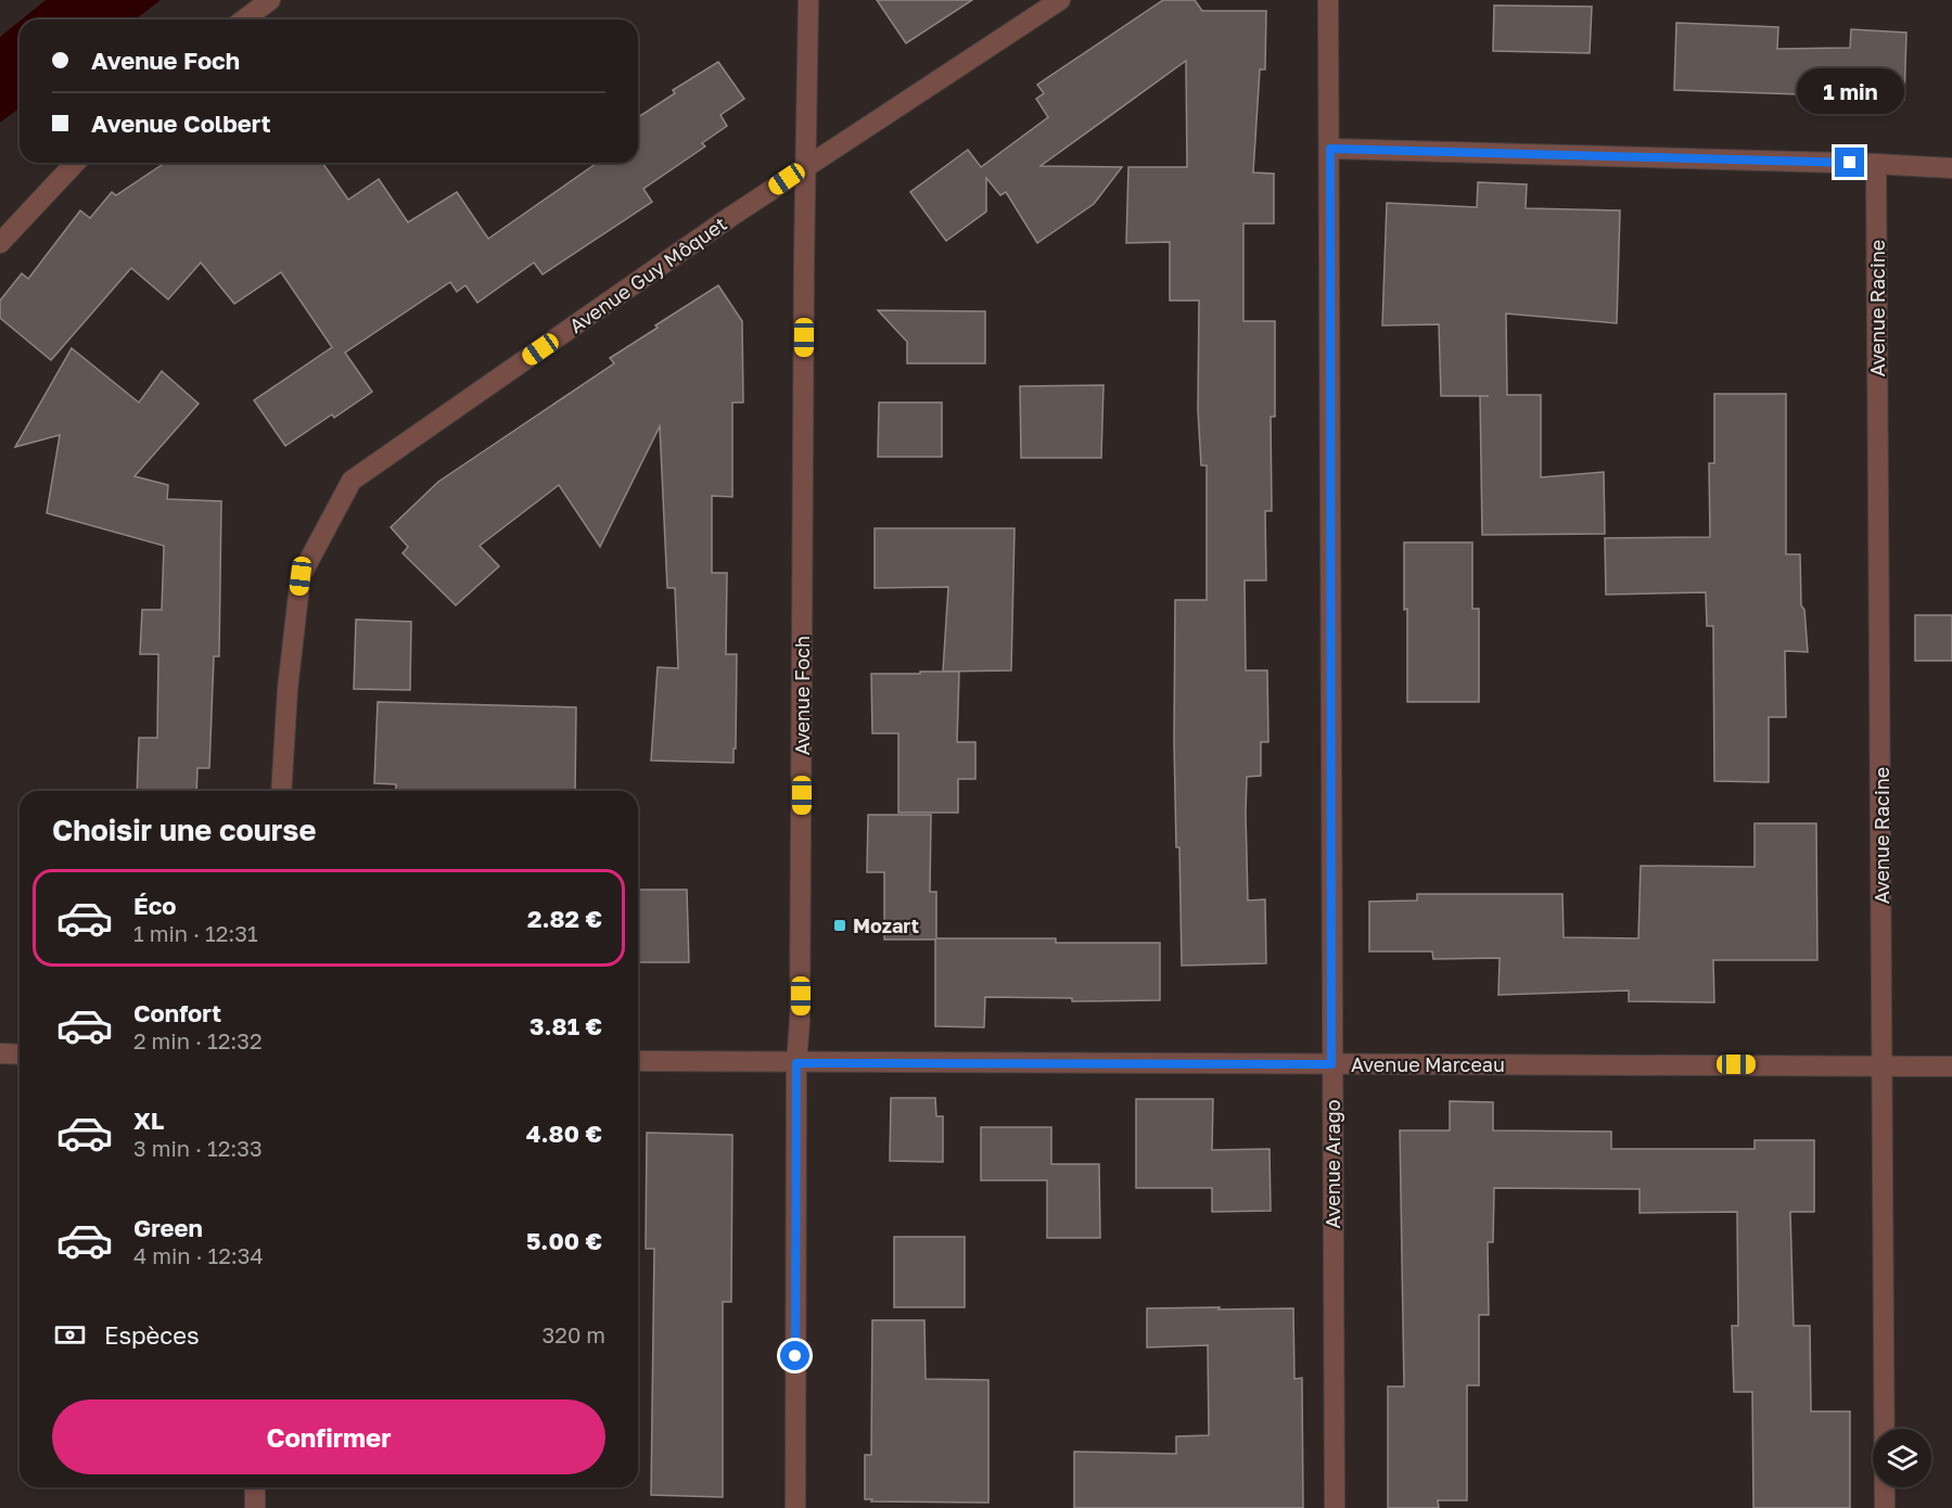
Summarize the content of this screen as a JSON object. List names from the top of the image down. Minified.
{"streets":{"street":["Avenue Guy Môquet","Avenue Racine","Avenue Foch","Avenue Marceau","Avenue Arago"]},"crossings":[["Avenue Guy Môquet","Avenue Foch"],["Avenue Racine","Avenue Marceau"],["Avenue Foch","Avenue Marceau"],["Avenue Marceau","Avenue Arago"]],"places":{"transit":["Mozart"]},"page":{"banner":["Avenue Foch","Avenue Colbert"],"bubble":"1 min","heading":"Choisir une course","list":[{"name":"Éco","note":"1 min · 12:31","value":"2.82 €"},{"name":"Confort","note":"2 min · 12:32","value":"3.81 €"},{"name":"XL","note":"3 min · 12:33","value":"4.80 €"},{"name":"Green","note":"4 min · 12:34","value":"5.00 €"}],"pay":["Espèces","320 m"],"buttons":"Confirmer"}}
